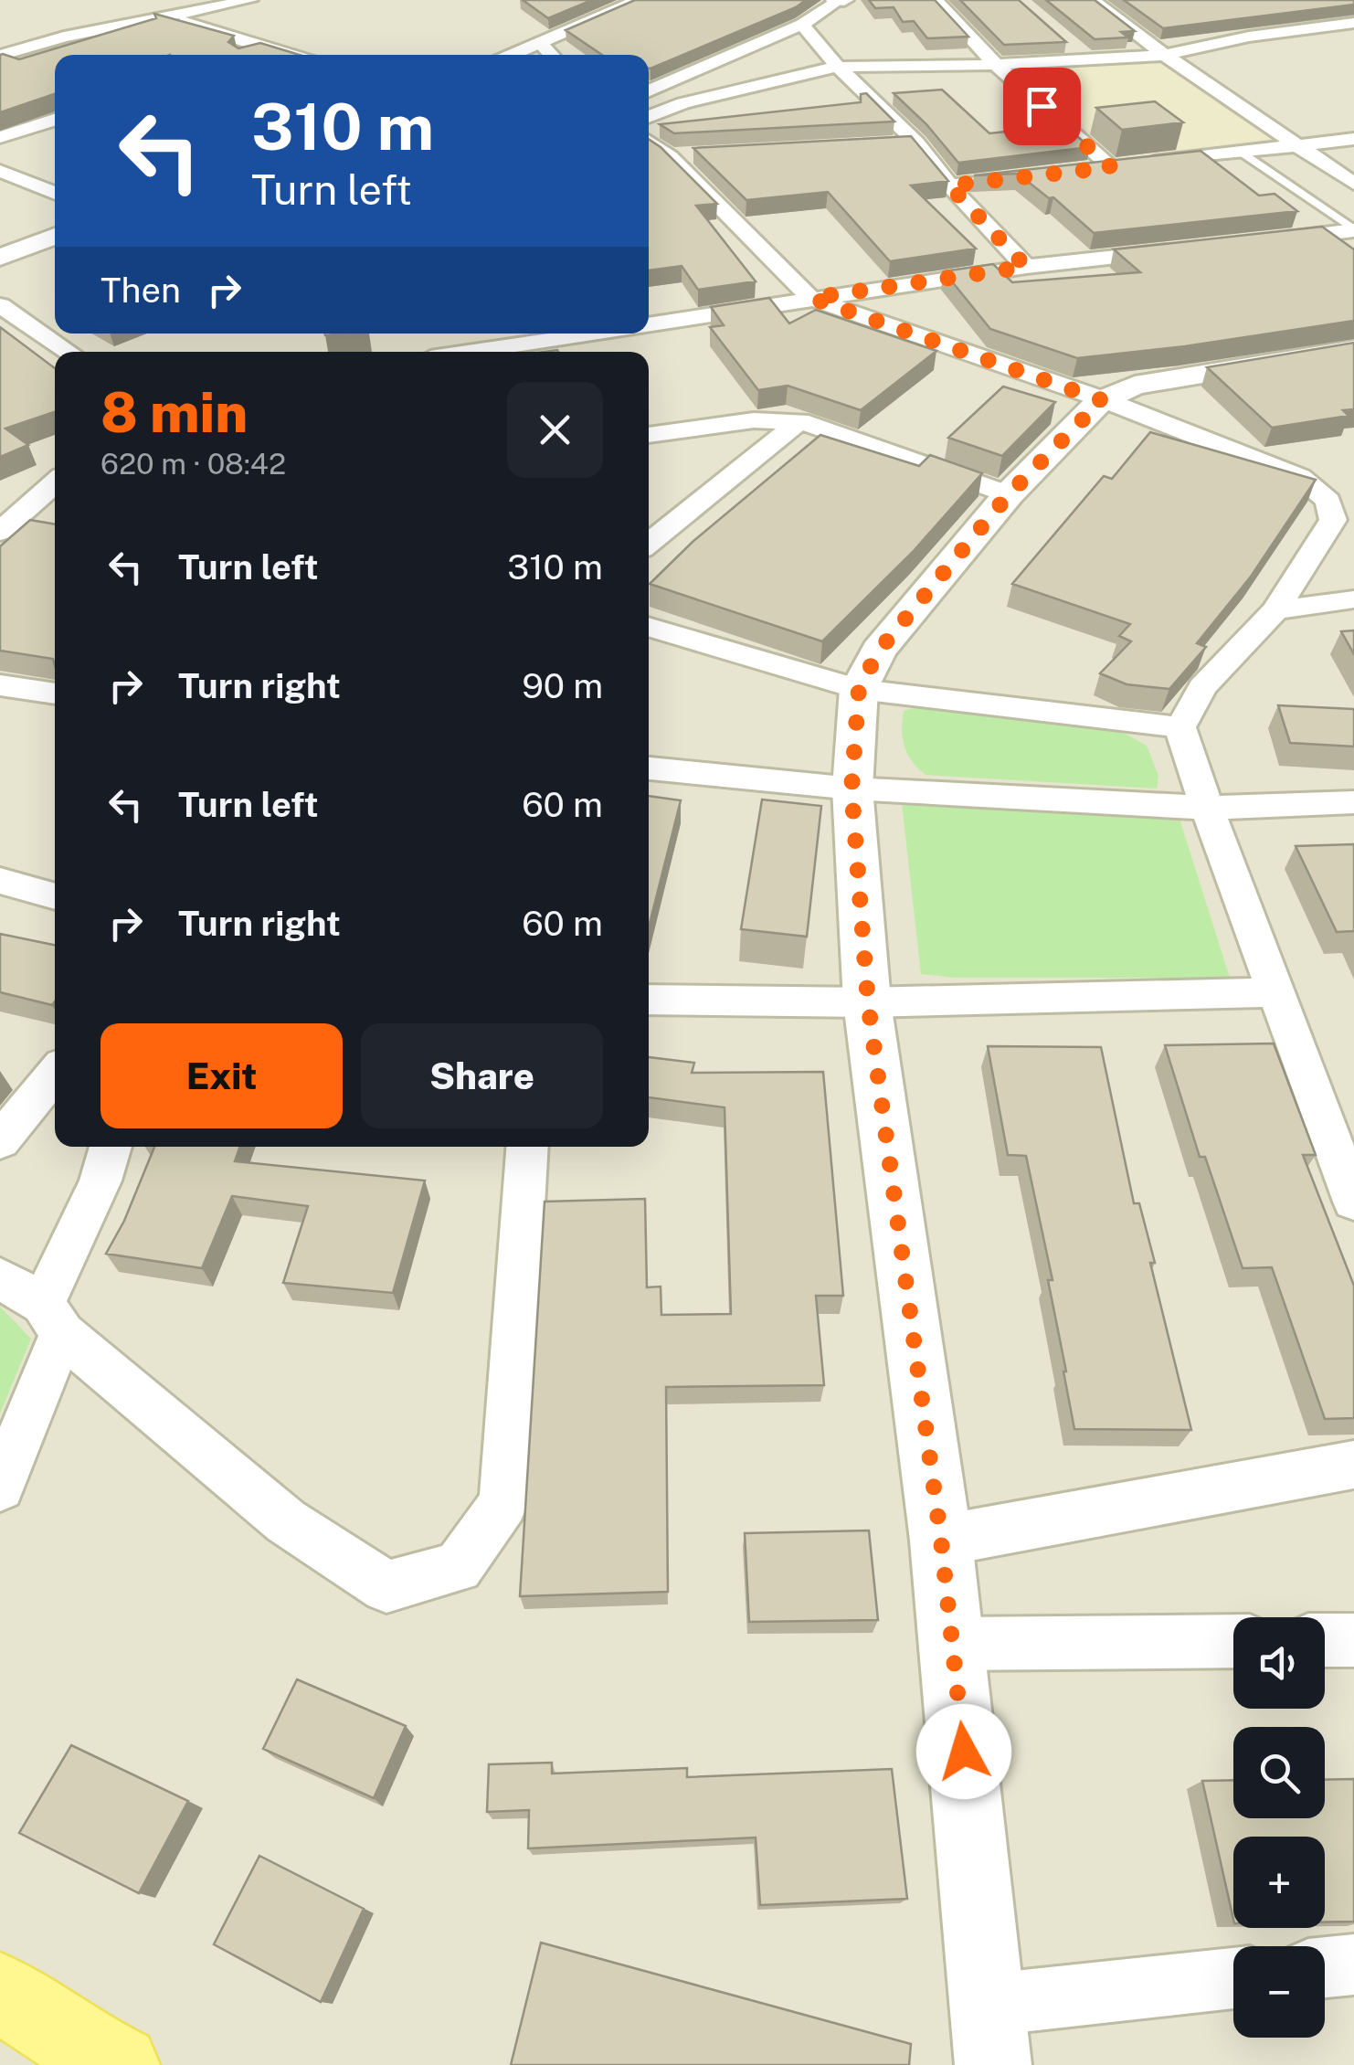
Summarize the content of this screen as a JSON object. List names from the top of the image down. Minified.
{"page":{"turn":["310 m","Turn left"],"then":"Then","heading":["8 min","620 m · 08:42"],"list":[{"name":"Turn left","value":"310 m"},{"name":"Turn right","value":"90 m"},{"name":"Turn left","value":"60 m"},{"name":"Turn right","value":"60 m"}],"buttons":["Exit","Share"],"map_buttons":["+","−"]}}
